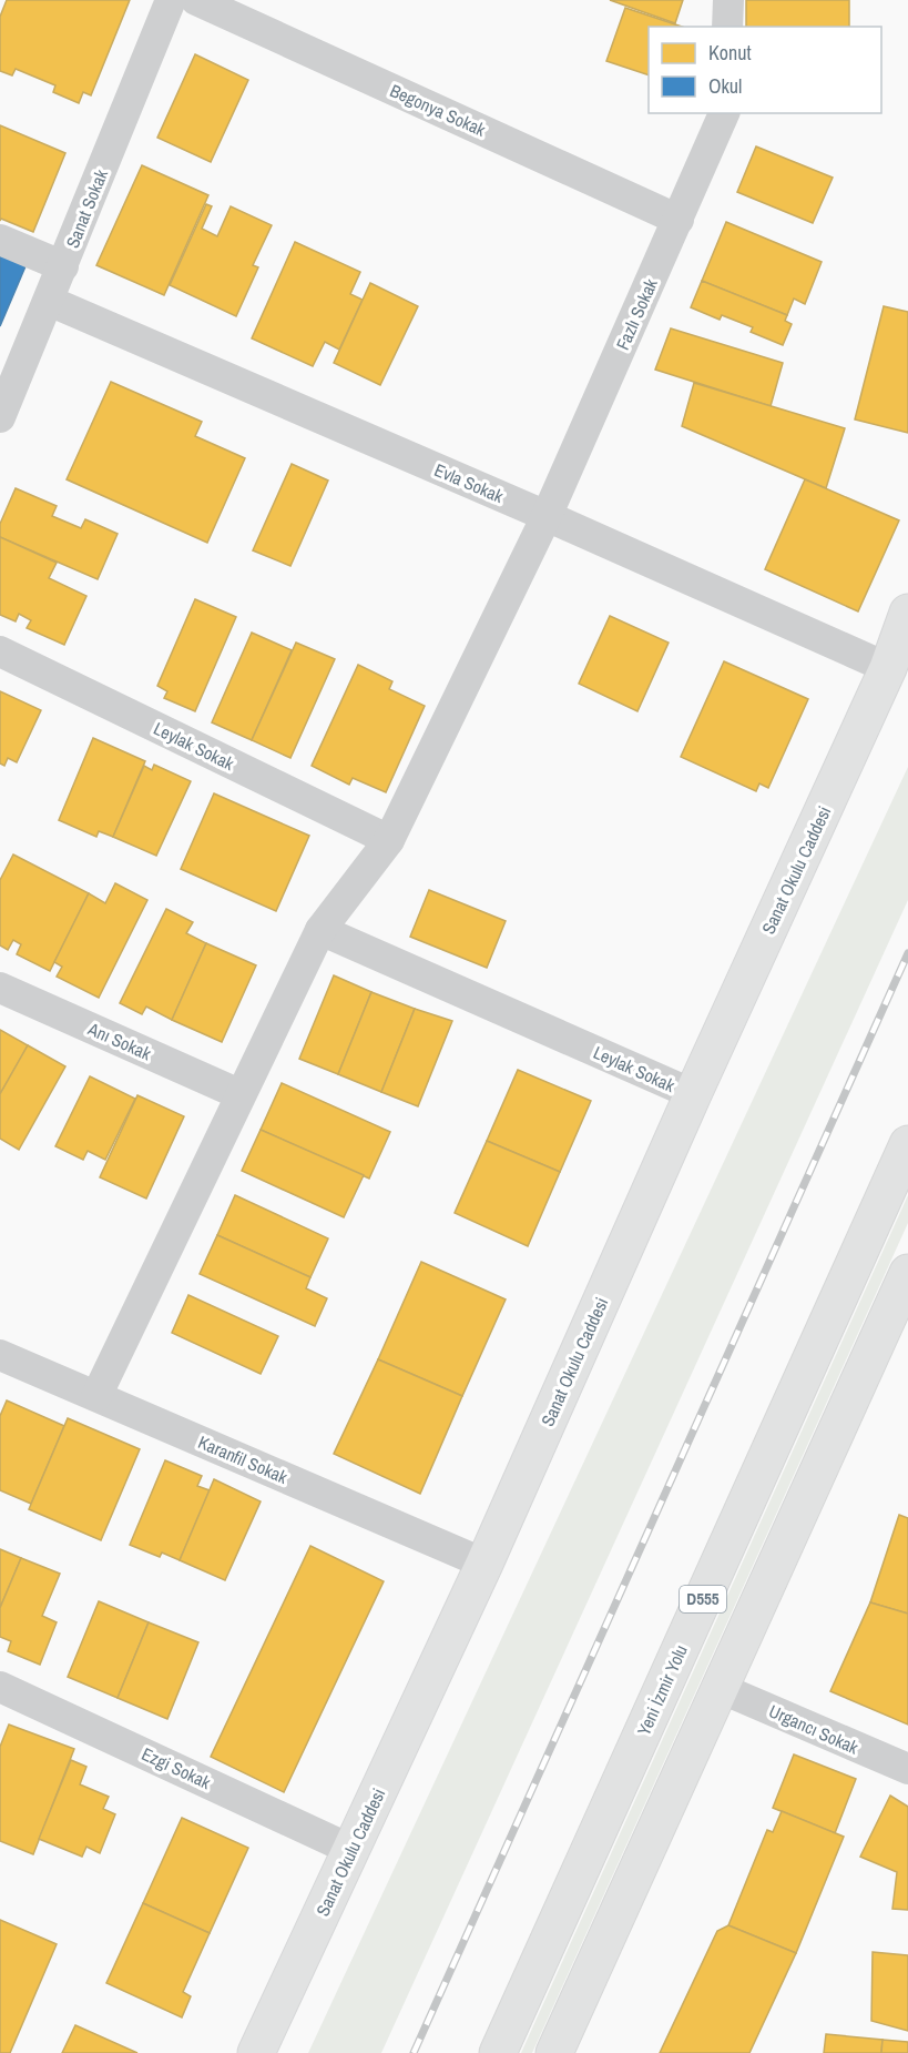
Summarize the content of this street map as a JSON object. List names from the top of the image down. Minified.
{"streets":{"main road":["Sanat Okulu Caddesi","D555","Yeni İzmir Yolu"],"street":["Begonya Sokak","Sanat Sokak","Fazlı Sokak","Evla Sokak","Leylak Sokak","Anı Sokak","Karanfil Sokak","Urgancı Sokak","Ezgi Sokak"]},"crossings":[["Begonya Sokak","Fazlı Sokak"],["Sanat Sokak","Evla Sokak"],["Fazlı Sokak","Evla Sokak"],["Fazlı Sokak","Leylak Sokak"],["Fazlı Sokak","Anı Sokak"],["Fazlı Sokak","Karanfil Sokak"],["Evla Sokak","Sanat Okulu Caddesi"],["Leylak Sokak","Sanat Okulu Caddesi"],["Sanat Okulu Caddesi","Karanfil Sokak"],["Sanat Okulu Caddesi","Ezgi Sokak"],["D555","Urgancı Sokak"]],"legend":["Konut","Okul"]}
